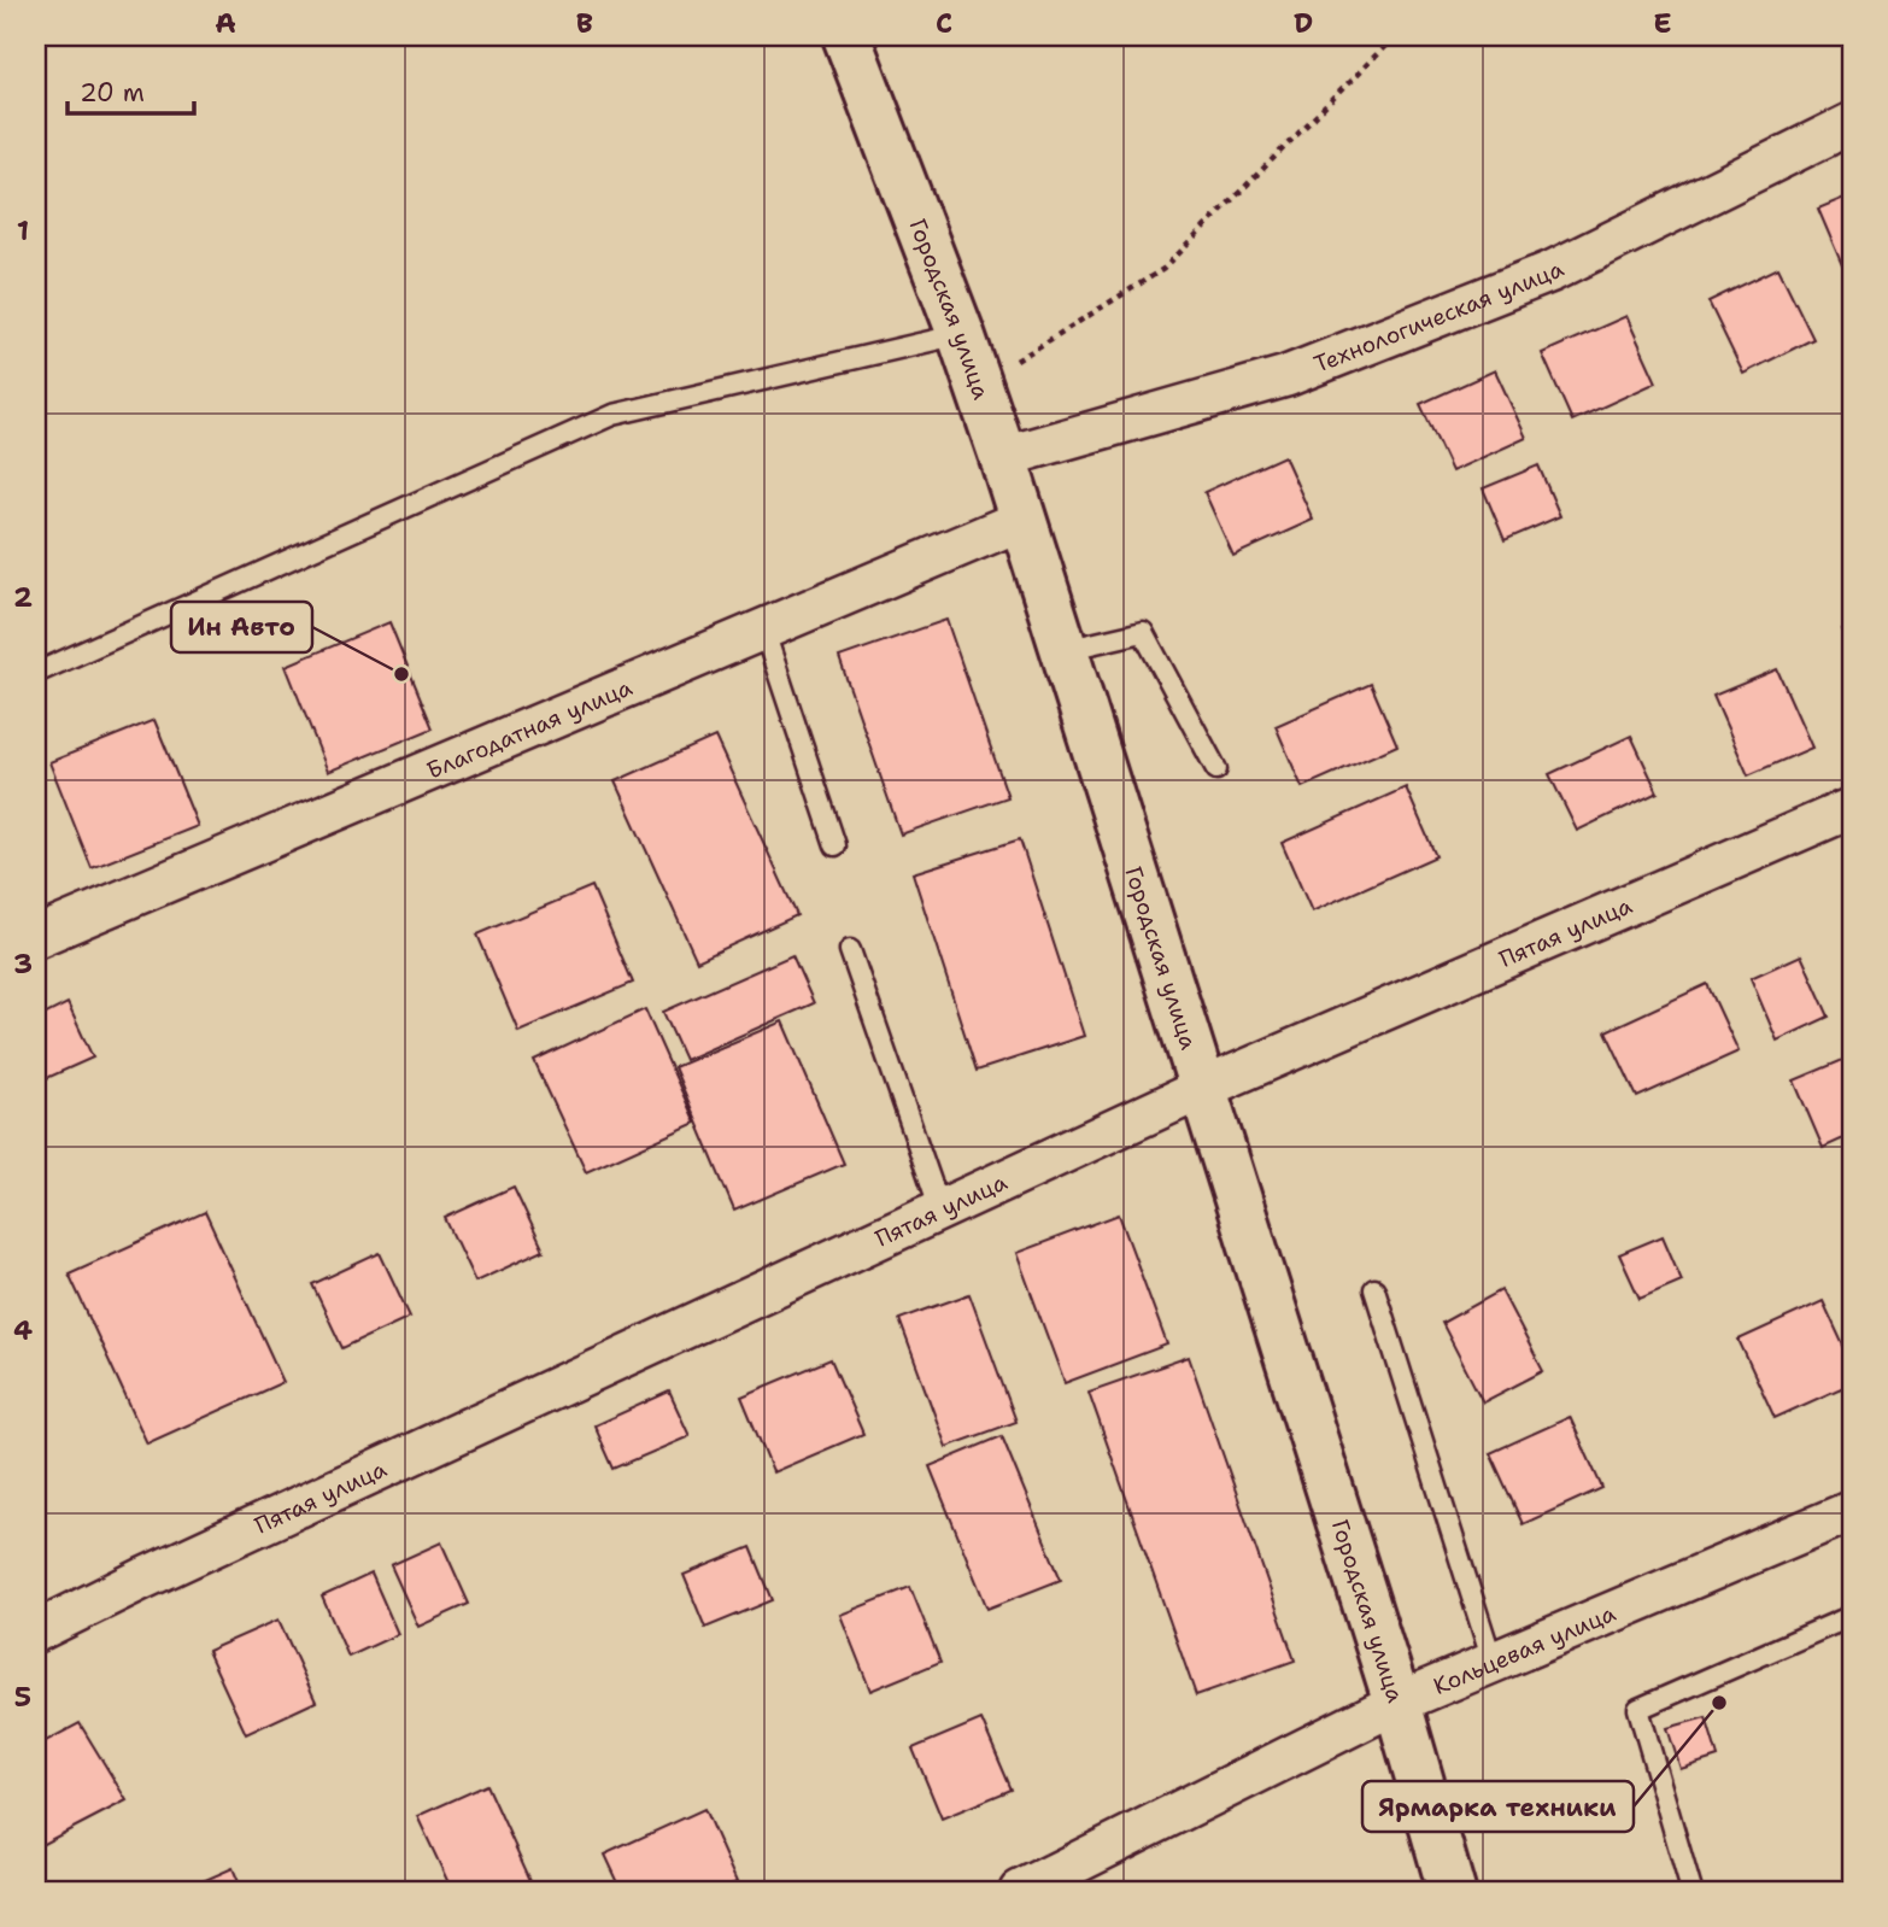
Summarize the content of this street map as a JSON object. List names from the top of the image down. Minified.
{"streets":{"street":["Городская улица","Технологическая улица","Благодатная улица","Пятая улица","Кольцевая улица"]},"crossings":[["Городская улица","Технологическая улица"],["Городская улица","Благодатная улица"],["Городская улица","Пятая улица"],["Городская улица","Кольцевая улица"]],"places":["Ин Авто","Ярмарка техники"],"scale_bar":"20 m","grid":{"columns":["A","B","C","D","E"],"rows":["1","2","3","4","5"]}}
